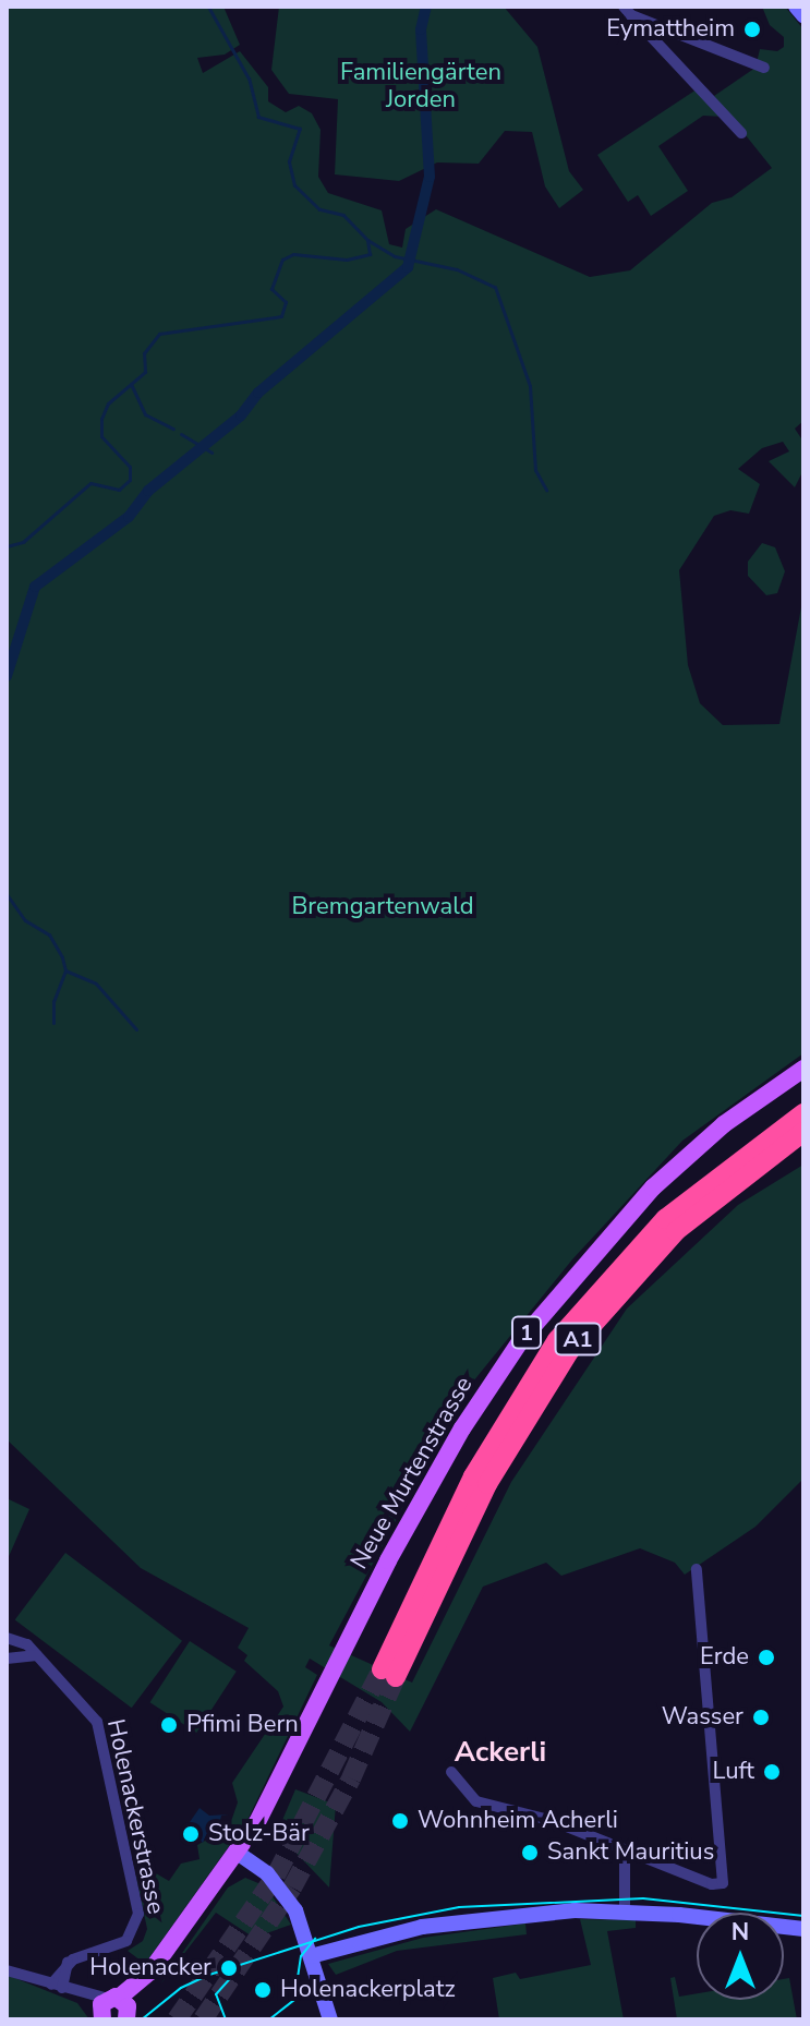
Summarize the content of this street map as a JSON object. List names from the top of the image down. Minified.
{"streets":{"highway":["A1"],"main road":["1","Neue Murtenstrasse"],"street":["Holenackerstrasse"]},"districts":["Ackerli"],"parks":["Familiengärten Jorden","Bremgartenwald"],"places":["Eymattheim","Erde","Wasser","Pfimi Bern","Luft","Wohnheim Acherli","Stolz-Bär","Sankt Mauritius","Holenacker","Holenackerplatz"],"north":"top"}
